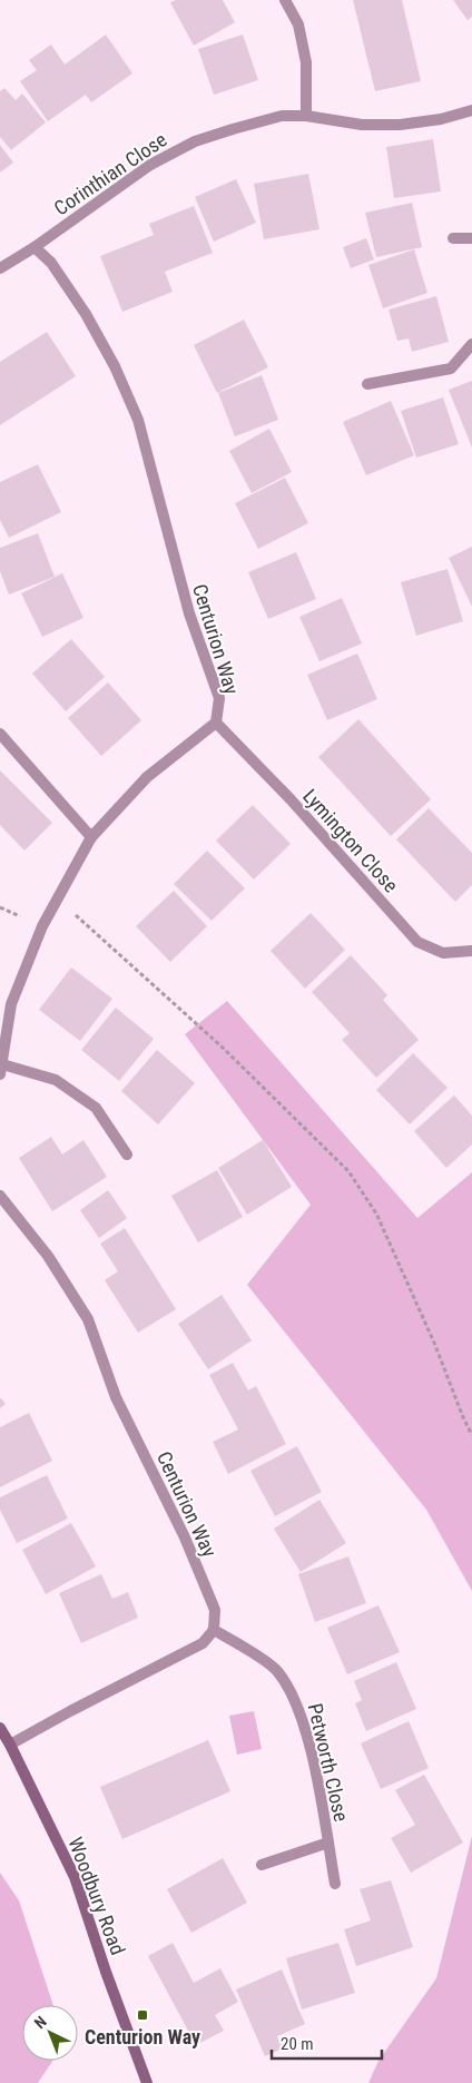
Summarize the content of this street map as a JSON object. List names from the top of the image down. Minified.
{"streets":{"street":["Corinthian Close","Centurion Way","Lymington Close","Petworth Close","Woodbury Road"]},"crossings":[["Corinthian Close","Centurion Way"],["Centurion Way","Lymington Close"],["Centurion Way","Petworth Close"]],"places":{"transit":["Centurion Way"]},"scale_bar":"20 m","north":"top left"}
